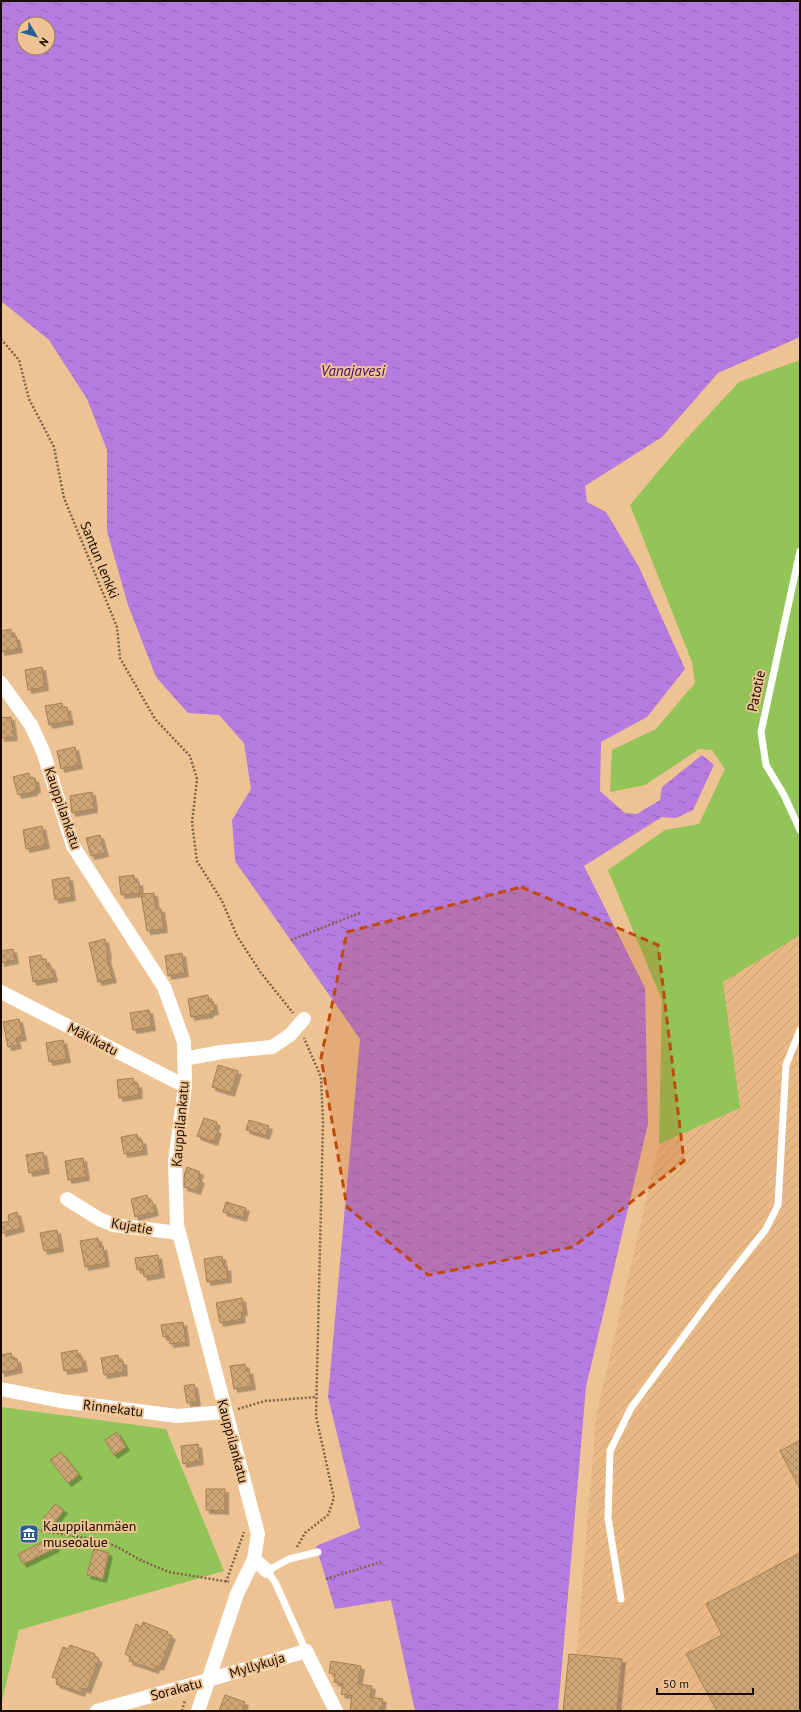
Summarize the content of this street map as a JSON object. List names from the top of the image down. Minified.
{"streets":{"street":["Kauppilankatu","Mäkikatu","Kujatie","Rinnekatu","Myllykuja","Sorakatu"],"lane":["Patotie"],"path":["Santun lenkki"]},"crossings":[["Kauppilankatu","Mäkikatu"],["Kauppilankatu","Kujatie"],["Kauppilankatu","Rinnekatu"],["Kauppilankatu","Myllykuja"],["Kauppilankatu","Sorakatu"],["Myllykuja","Sorakatu"]],"water":["Vanajavesi"],"places":{"museum":["Kauppilanmäen museoalue"]},"scale_bar":"50 m","north":"bottom right"}
